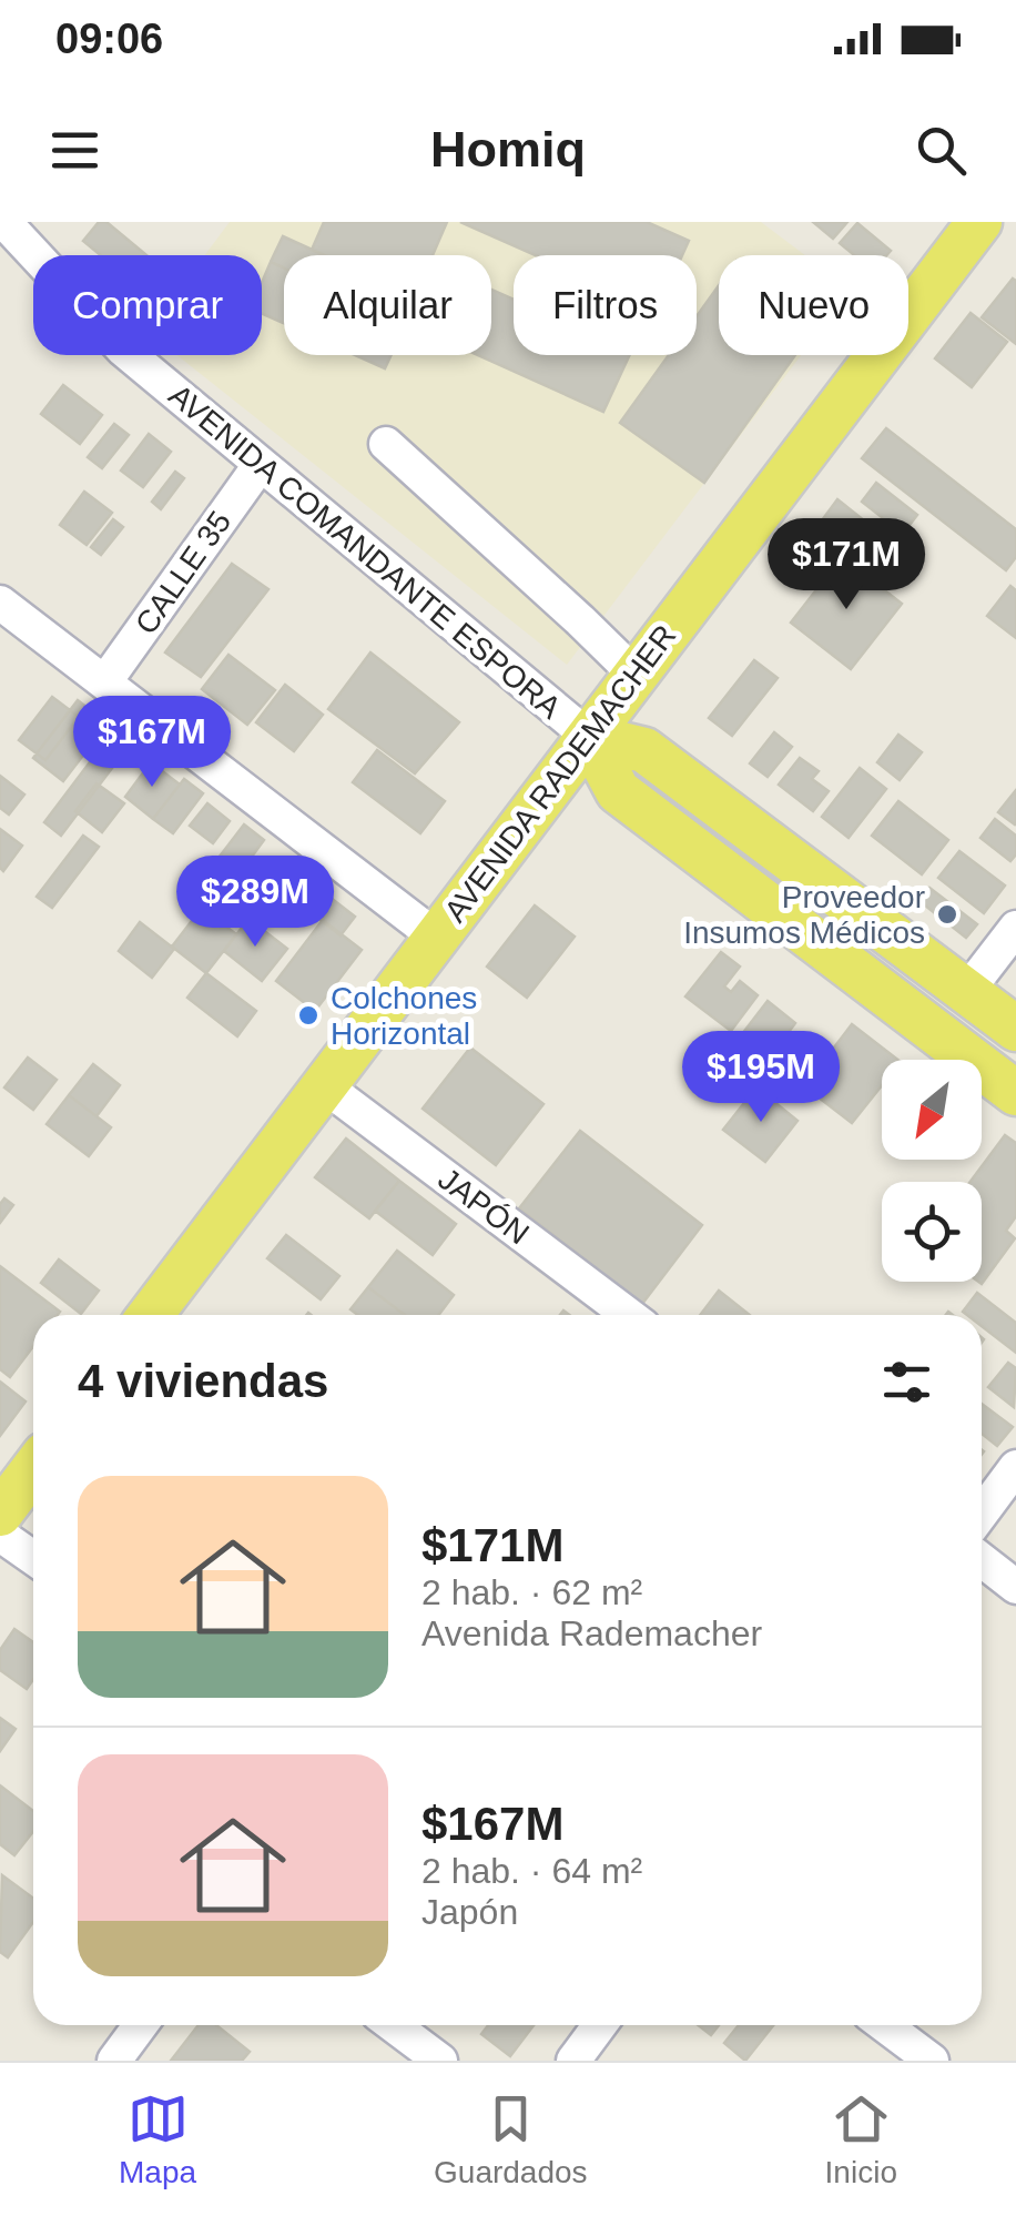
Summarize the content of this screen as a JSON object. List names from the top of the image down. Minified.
{"streets":{"main road":["AVENIDA COMANDANTE ESPORA","AVENIDA RADEMACHER"],"street":["CALLE 35","JAPÓN"]},"crossings":[["AVENIDA COMANDANTE ESPORA","CALLE 35"],["AVENIDA COMANDANTE ESPORA","AVENIDA RADEMACHER"],["AVENIDA RADEMACHER","JAPÓN"]],"places":["Proveedor Insumos Médicos","Colchones Horizontal"],"north":"bottom left","page":{"status":"09:06","header":"Homiq","chip":["Comprar","Alquilar","Filtros","Nuevo"],"price":["$171M","$167M","$289M","$195M"],"heading":"4 viviendas","list":[{"name":"$171M","note":"2 hab. · 62 m² · Avenida Rademacher"},{"name":"$167M","note":"2 hab. · 64 m² · Japón"}],"tabs":["Mapa","Guardados","Inicio"]}}
